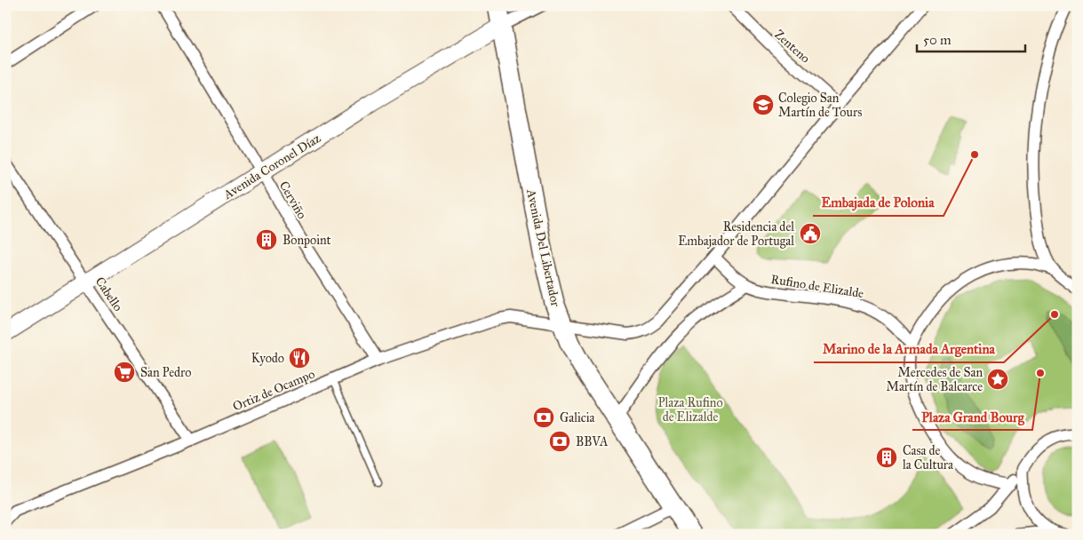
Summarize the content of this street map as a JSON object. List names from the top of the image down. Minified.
{"streets":{"main road":["Avenida Coronel Díaz","Avenida Del Libertador"],"street":["Zenteno","Cerviño","Rufino de Elizalde","Cabello","Ortiz de Ocampo"]},"crossings":[["Zenteno","Ortiz de Ocampo"],["Avenida Coronel Díaz","Cerviño"],["Avenida Coronel Díaz","Avenida Del Libertador"],["Avenida Coronel Díaz","Cabello"],["Cerviño","Ortiz de Ocampo"],["Avenida Del Libertador","Ortiz de Ocampo"],["Rufino de Elizalde","Ortiz de Ocampo"],["Cabello","Ortiz de Ocampo"]],"parks":["Plaza Rufino de Elizalde"],"places":{"school or university":["Colegio San Martín de Tours"],"other":["Embajada de Polonia","Marino de la Armada Argentina","Plaza Grand Bourg"],"public building":["Residencia del Embajador de Portugal"],"building":["Bonpoint","Casa de la Cultura"],"restaurant":["Kyodo"],"supermarket":["San Pedro"],"place":["Mercedes de San Martín de Balcarce"],"bank":["Galicia","BBVA"]},"scale_bar":"50 m"}
